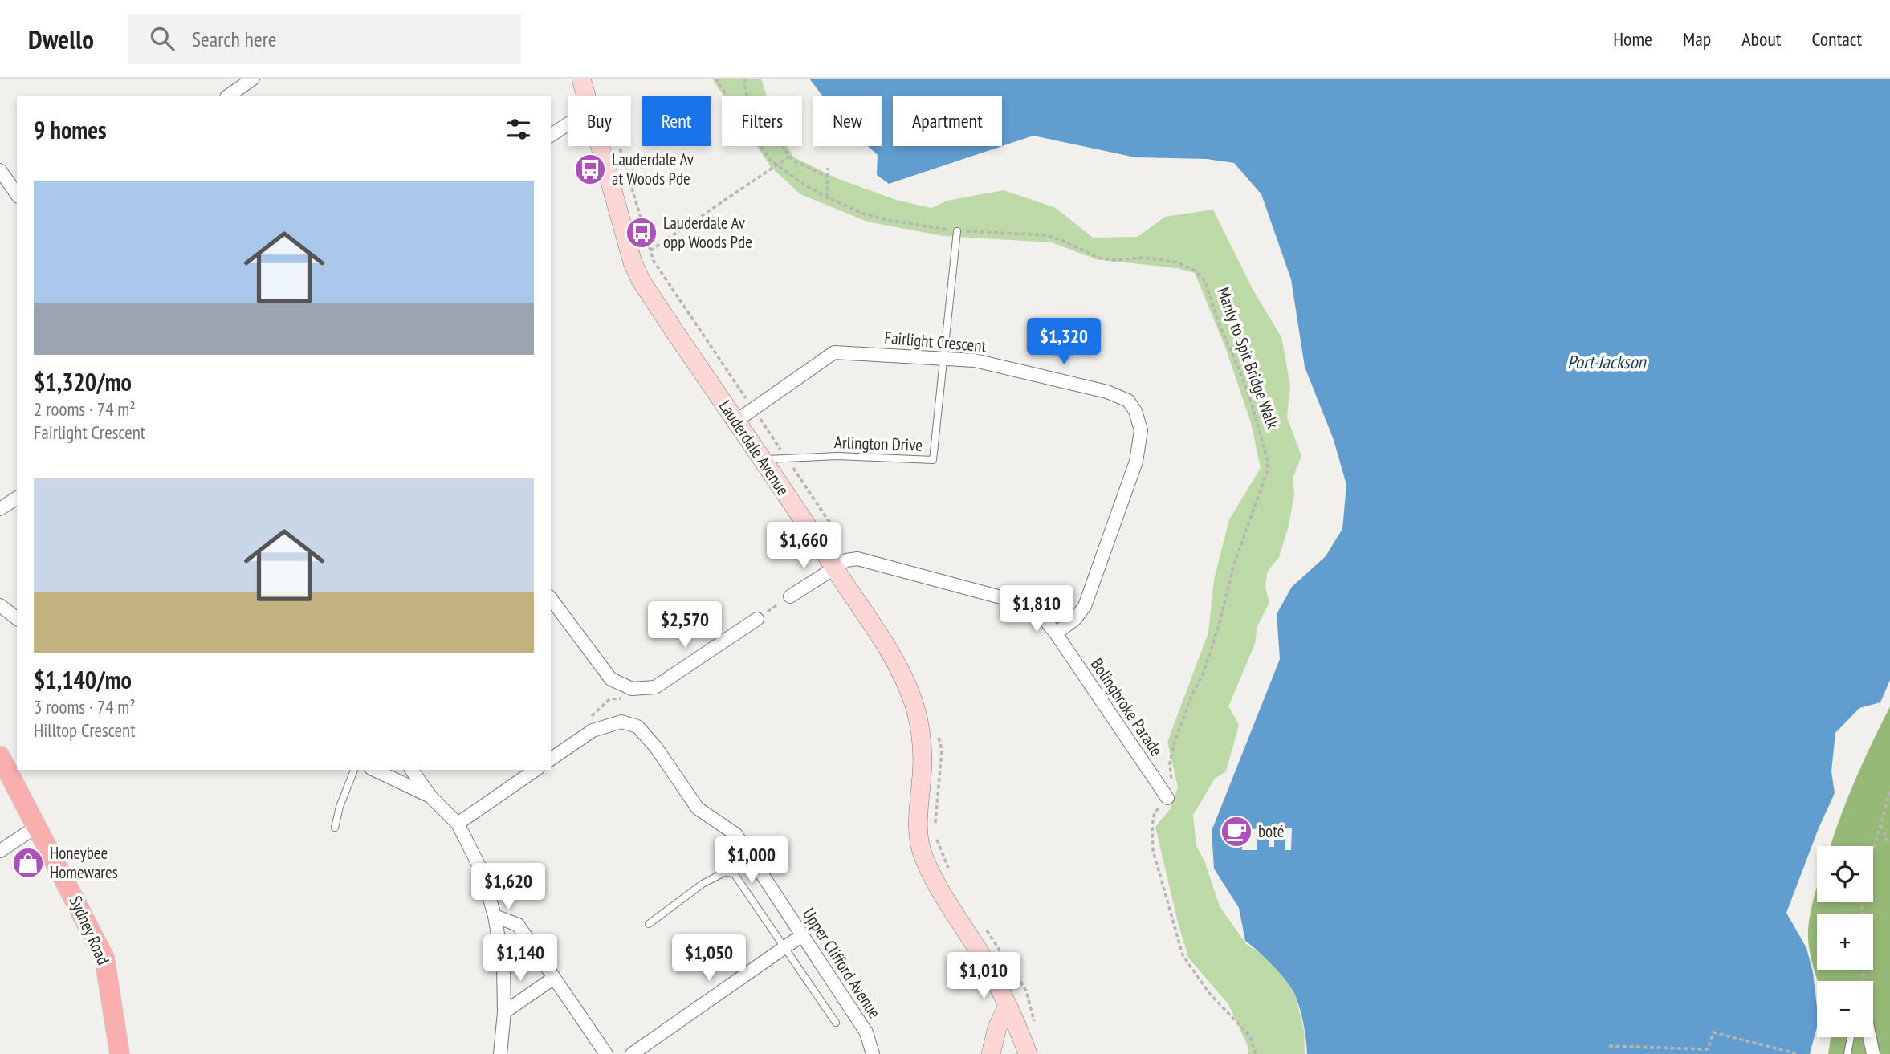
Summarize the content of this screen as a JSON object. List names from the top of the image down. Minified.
{"streets":{"main road":["Lauderdale Avenue","Sydney Road"],"street":["Fairlight Crescent","Bolingbroke Parade","Upper Clifford Avenue"],"lane":["Arlington Drive"],"path":["Manly to Spit Bridge Walk"]},"crossings":[["Fairlight Crescent","Arlington Drive"],["Fairlight Crescent","Lauderdale Avenue"],["Fairlight Crescent","Bolingbroke Parade"],["Manly to Spit Bridge Walk","Arlington Drive"],["Manly to Spit Bridge Walk","Bolingbroke Parade"],["Arlington Drive","Lauderdale Avenue"],["Lauderdale Avenue","Bolingbroke Parade"]],"water":["Port Jackson"],"places":{"bus stop":["Lauderdale Av at Woods Pde","Lauderdale Av opp Woods Pde"],"cafe":["boté"],"shop":["Honeybee Homewares"]},"page":{"header":"Dwello","search":"Search here","nav":["Home","Map","About","Contact"],"chip":["Buy","Rent","Filters","New","Apartment"],"heading":"9 homes","list":[{"name":"$1,320/mo","note":"2 rooms · 74 m² · Fairlight Crescent"},{"name":"$1,140/mo","note":"3 rooms · 74 m² · Hilltop Crescent"}],"price":["$1,320","$1,660","$1,810","$2,570","$1,000","$1,620","$1,140","$1,050","$1,010"],"map_buttons":["+","−"]}}
